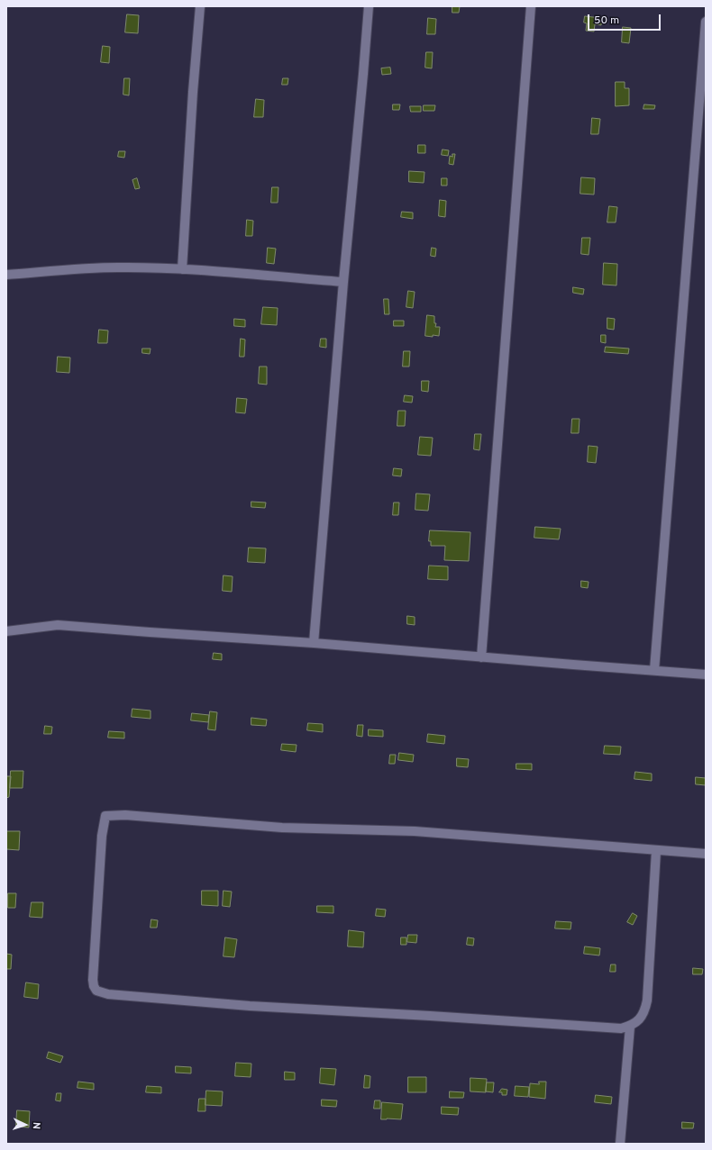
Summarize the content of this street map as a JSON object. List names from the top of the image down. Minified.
{"scale_bar":"50 m","north":"right"}
